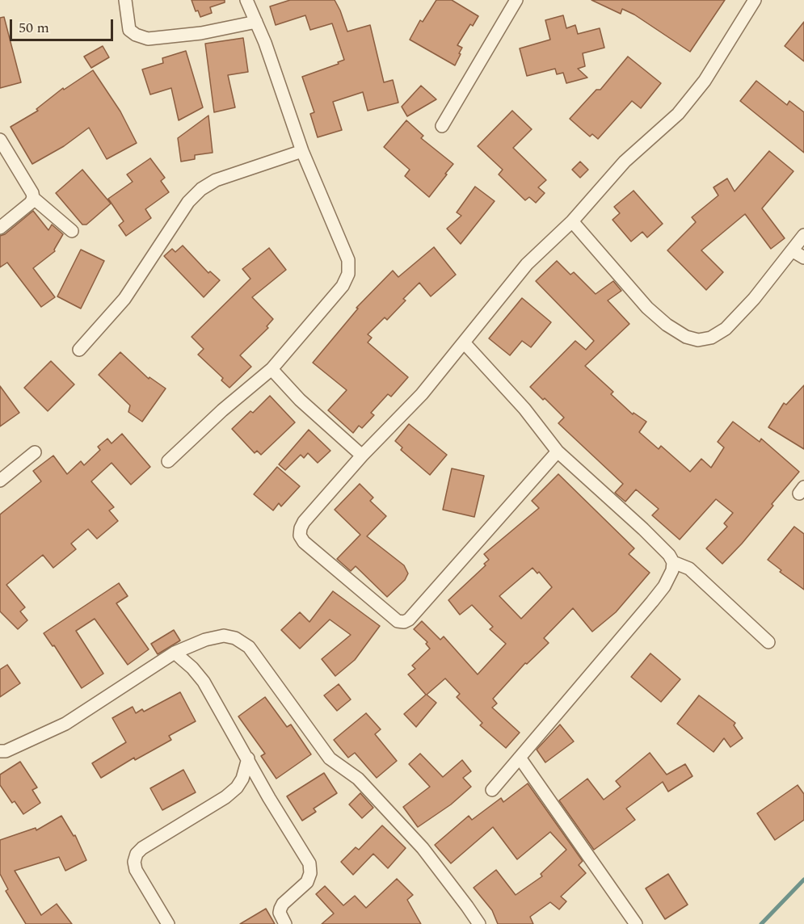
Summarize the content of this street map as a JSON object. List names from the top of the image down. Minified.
{"scale_bar":"50 m"}
